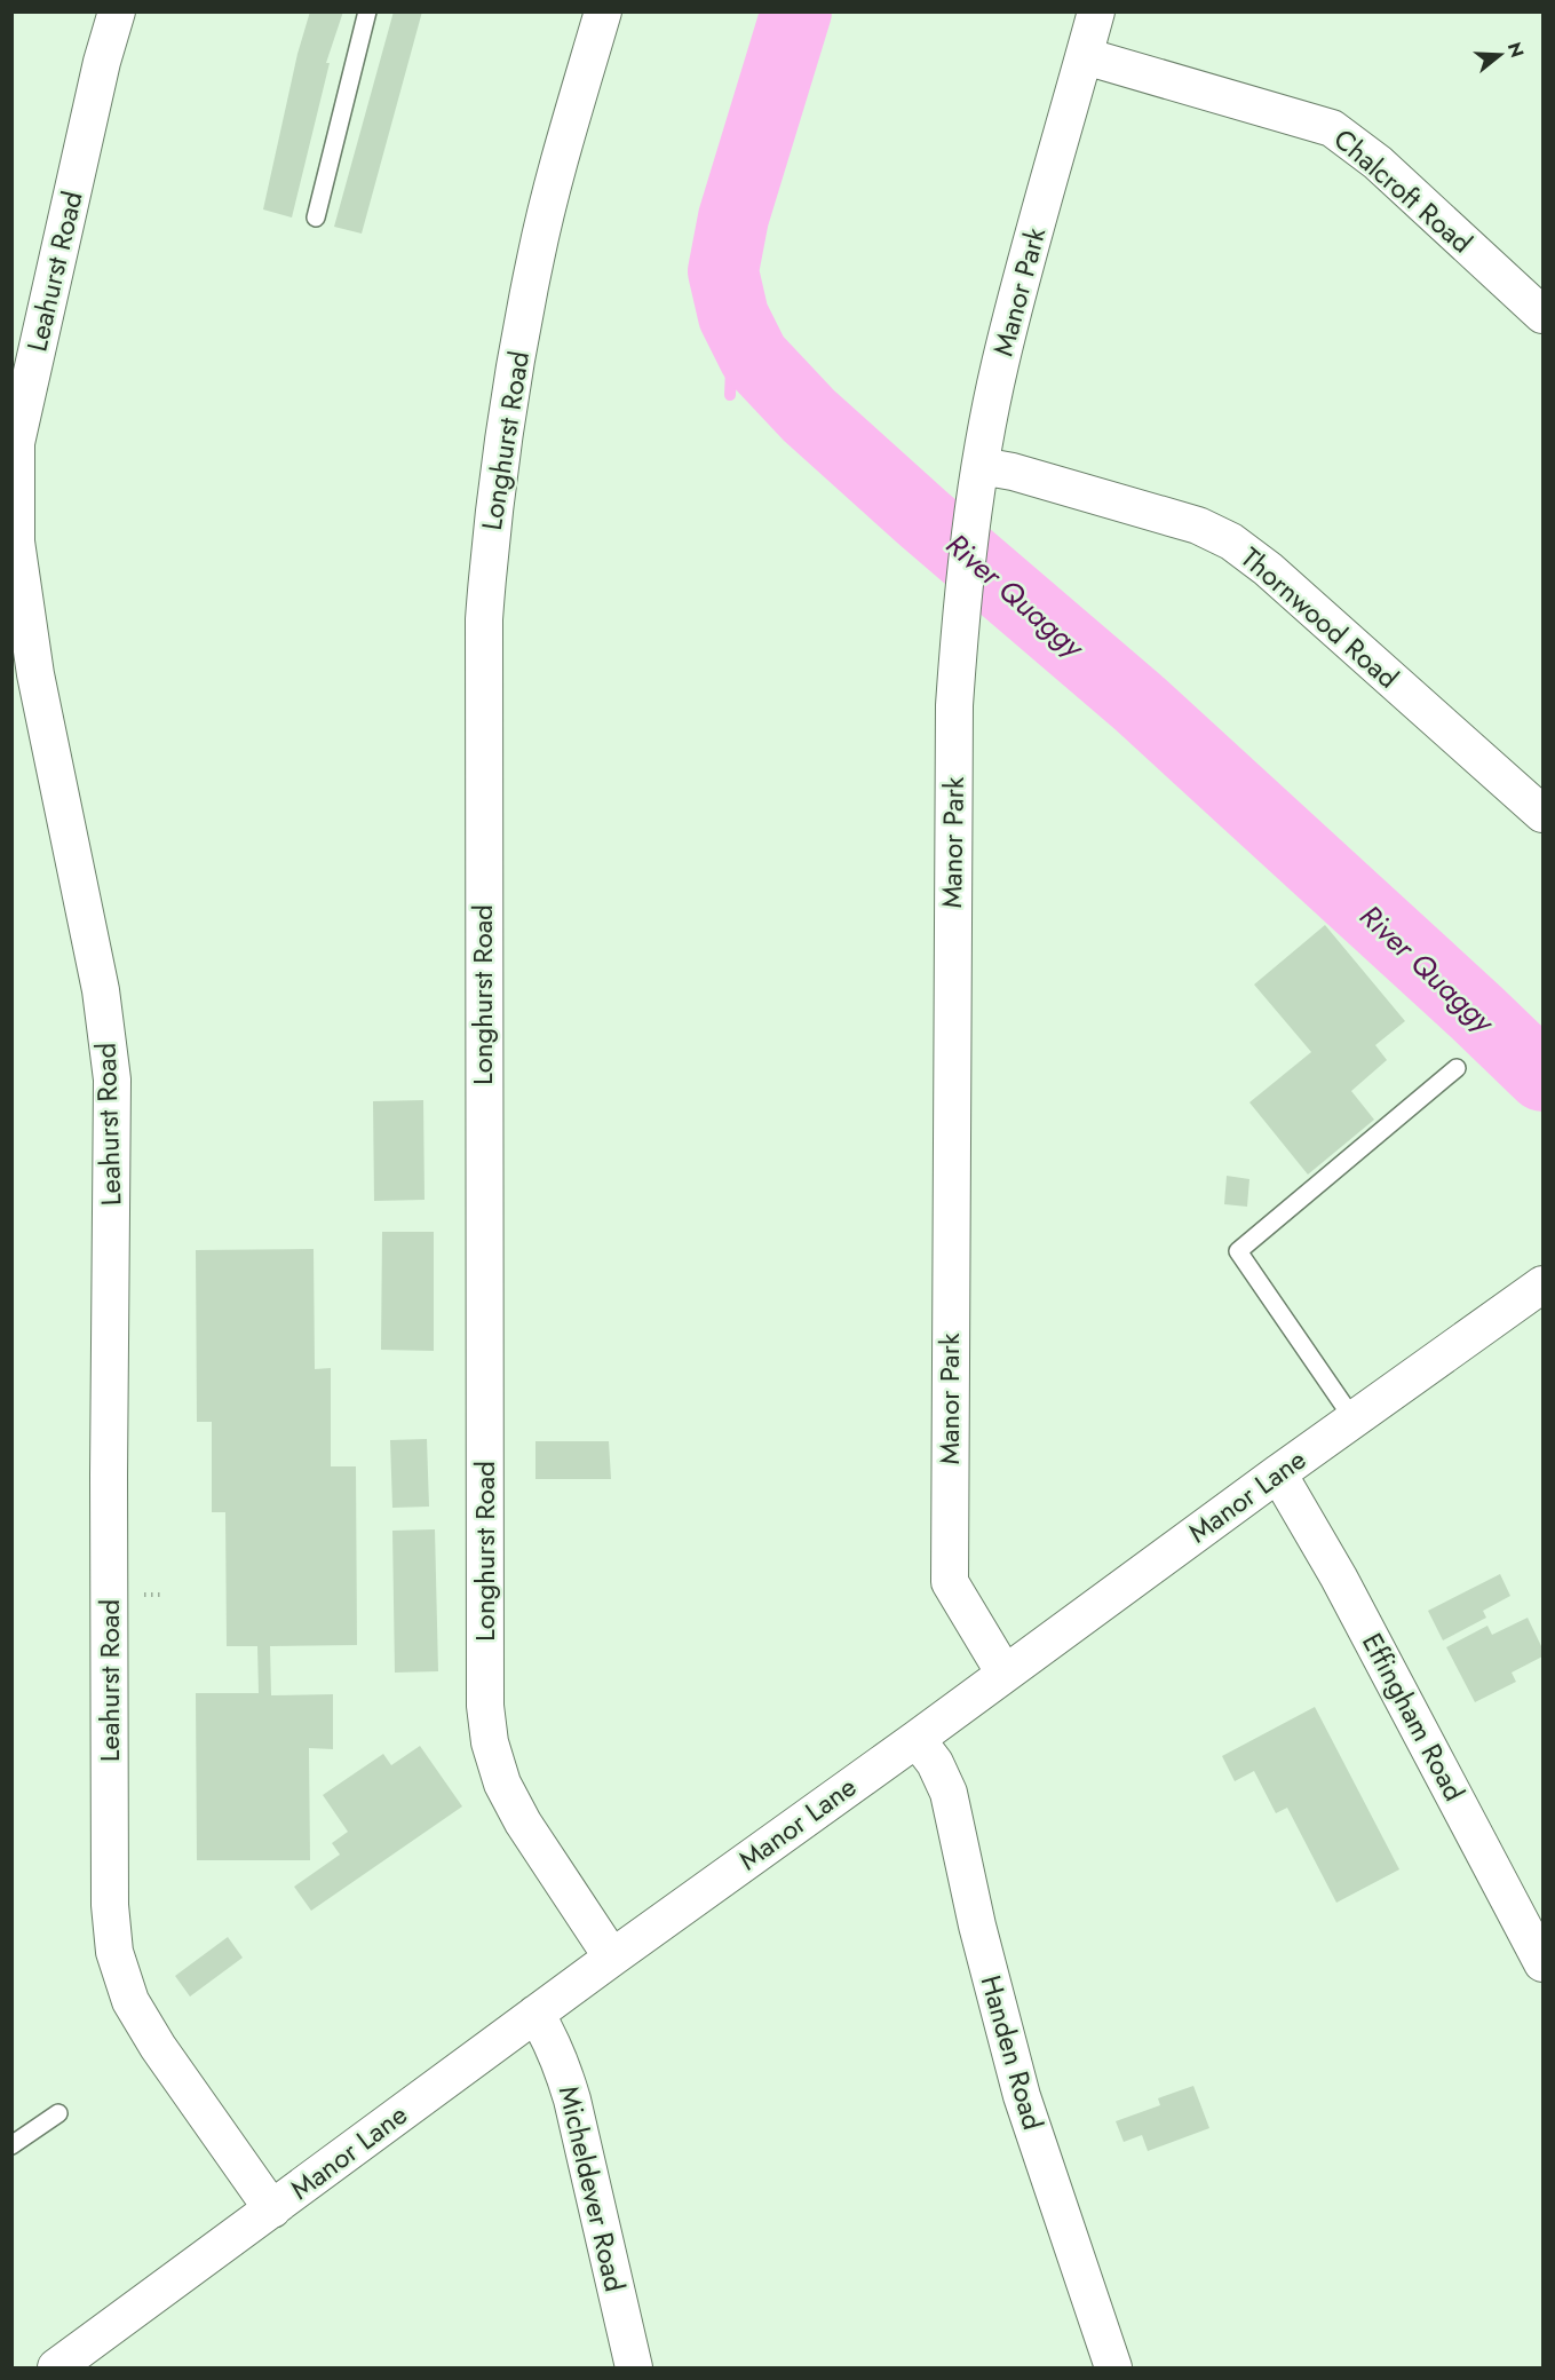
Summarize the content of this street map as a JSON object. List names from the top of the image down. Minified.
{"streets":{"street":["Chalcroft Road","Leahurst Road","Manor Park","Longhurst Road","Thornwood Road","Manor Lane","Effingham Road","Handen Road","Micheldever Road"]},"crossings":[["Chalcroft Road","Manor Park"],["Leahurst Road","Manor Lane"],["Manor Park","Thornwood Road"],["Manor Park","Manor Lane"],["Longhurst Road","Manor Lane"],["Manor Lane","Effingham Road"],["Manor Lane","Handen Road"],["Manor Lane","Micheldever Road"]],"water":["River Quaggy"],"north":"right"}
